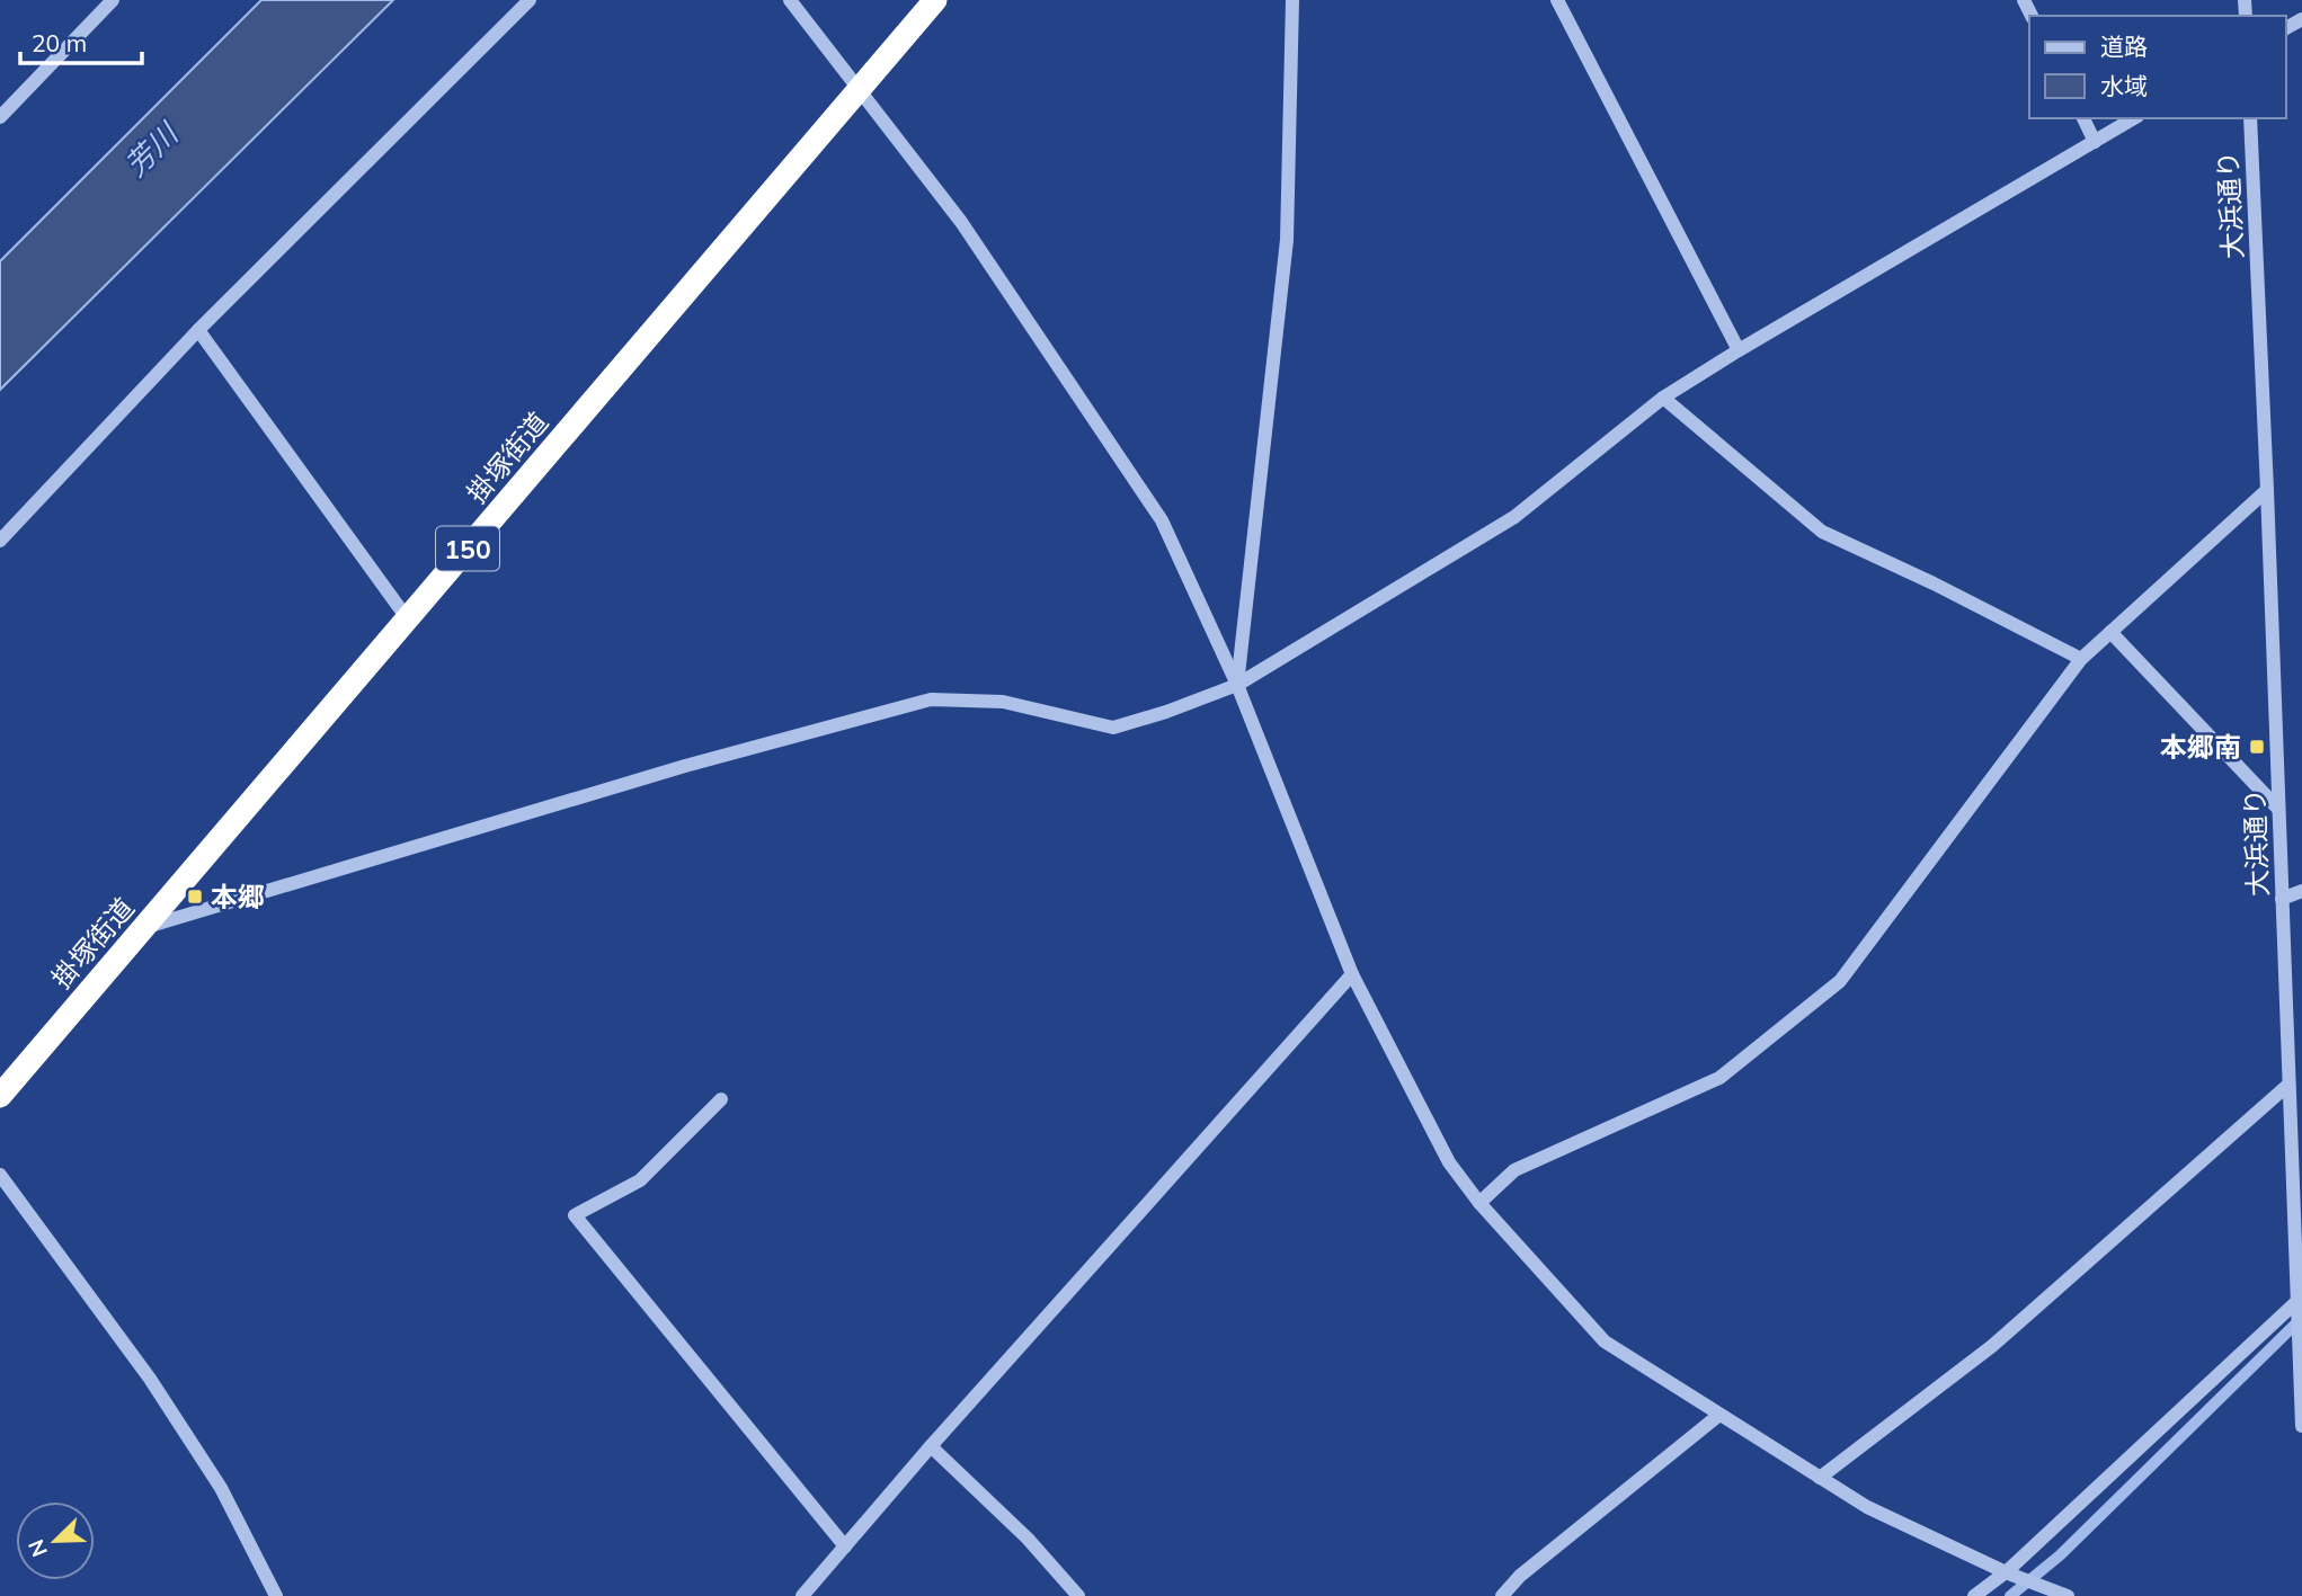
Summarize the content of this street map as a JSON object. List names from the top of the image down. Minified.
{"streets":{"highway":["掛塚街道","150"],"street":["大浜通り"]},"water":["芳川"],"places":{"transit":["本郷南","本郷"]},"legend":["道路","水域"],"scale_bar":"20 m","north":"bottom left"}
